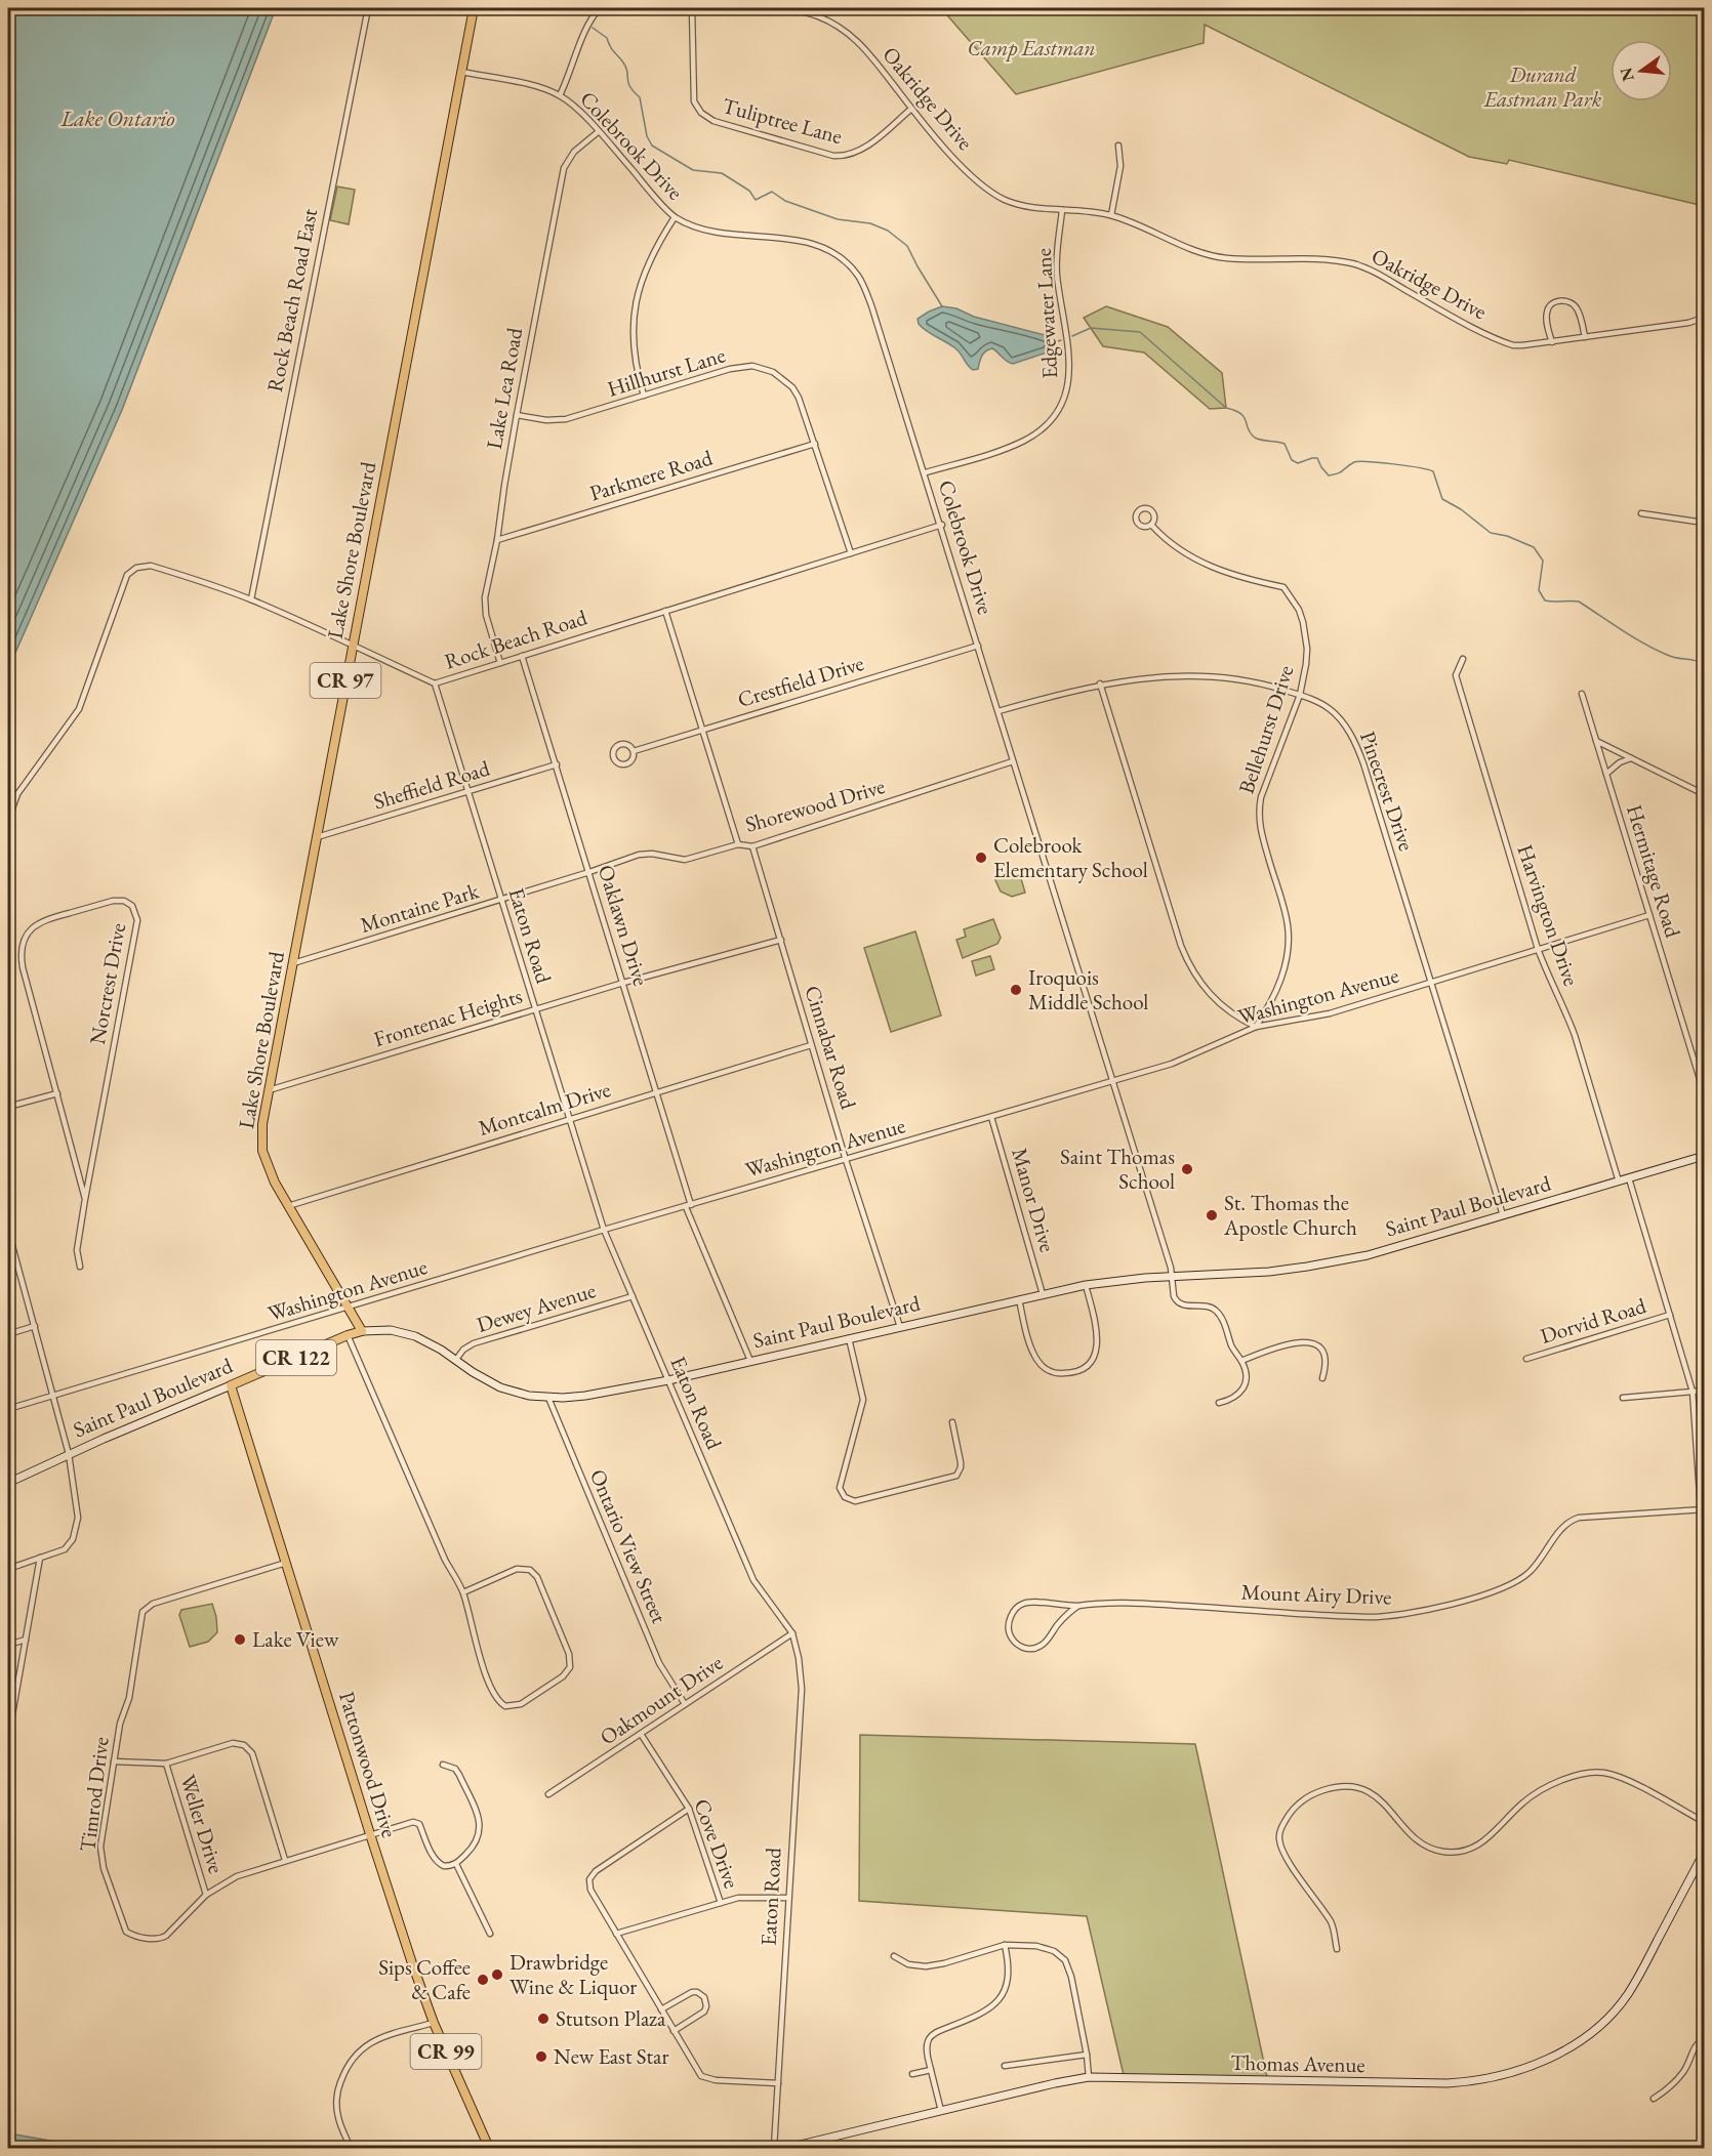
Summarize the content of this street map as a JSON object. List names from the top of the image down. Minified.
{"streets":{"main road":["Lake Shore Boulevard","CR 97","Saint Paul Boulevard","CR 122","Pattonwood Drive","CR 99"],"street":["Oakridge Drive","Tuliptree Lane","Colebrook Drive","Rock Beach Road East","Edgewater Lane","Hillhurst Lane","Lake Lea Road","Parkmere Road","Rock Beach Road","Crestfield Drive","Bellehurst Drive","Sheffield Road","Pinecrest Drive","Shorewood Drive","Hermitage Road","Montaine Park","Harvington Drive","Oaklawn Drive","Eaton Road","Norcrest Drive","Washington Avenue","Frontenac Heights","Cinnabar Road","Montcalm Drive","Manor Drive","Dewey Avenue","Dorvid Road","Ontario View Street","Mount Airy Drive","Oakmount Drive","Timrod Drive","Weller Drive","Cove Drive","Thomas Avenue"]},"crossings":[["Oakridge Drive","Tuliptree Lane"],["Oakridge Drive","Edgewater Lane"],["Colebrook Drive","Edgewater Lane"],["Colebrook Drive","Lake Lea Road"],["Colebrook Drive","Lake Shore Boulevard"],["Colebrook Drive","Rock Beach Road"],["Colebrook Drive","Crestfield Drive"],["Colebrook Drive","Pinecrest Drive"],["Colebrook Drive","Shorewood Drive"],["Colebrook Drive","Washington Avenue"],["Colebrook Drive","Saint Paul Boulevard"],["Rock Beach Road East","Rock Beach Road"],["Hillhurst Lane","Lake Lea Road"],["Hillhurst Lane","Parkmere Road"],["Hillhurst Lane","Rock Beach Road"],["Lake Lea Road","Parkmere Road"],["Lake Lea Road","Rock Beach Road"],["Lake Shore Boulevard","Rock Beach Road"],["Lake Shore Boulevard","Sheffield Road"],["Lake Shore Boulevard","Montaine Park"],["Lake Shore Boulevard","Washington Avenue"],["Lake Shore Boulevard","Frontenac Heights"],["Lake Shore Boulevard","Montcalm Drive"],["Lake Shore Boulevard","Saint Paul Boulevard"],["Rock Beach Road","Oaklawn Drive"],["Rock Beach Road","Eaton Road"],["Bellehurst Drive","Pinecrest Drive"],["Bellehurst Drive","Washington Avenue"],["Sheffield Road","Oaklawn Drive"],["Sheffield Road","Eaton Road"],["Pinecrest Drive","Washington Avenue"],["Pinecrest Drive","Saint Paul Boulevard"],["Shorewood Drive","Montaine Park"],["Shorewood Drive","Oaklawn Drive"],["Shorewood Drive","Cinnabar Road"],["Hermitage Road","Washington Avenue"],["Montaine Park","Oaklawn Drive"],["Montaine Park","Eaton Road"],["Harvington Drive","Washington Avenue"],["Harvington Drive","Saint Paul Boulevard"],["Oaklawn Drive","Washington Avenue"],["Oaklawn Drive","Frontenac Heights"],["Oaklawn Drive","Montcalm Drive"],["Oaklawn Drive","Saint Paul Boulevard"],["Eaton Road","Washington Avenue"],["Eaton Road","Frontenac Heights"],["Eaton Road","Montcalm Drive"],["Eaton Road","Saint Paul Boulevard"],["Eaton Road","Dewey Avenue"],["Eaton Road","Oakmount Drive"],["Washington Avenue","Cinnabar Road"],["Washington Avenue","Manor Drive"],["Frontenac Heights","Cinnabar Road"],["Cinnabar Road","Montcalm Drive"],["Cinnabar Road","Saint Paul Boulevard"],["Manor Drive","Saint Paul Boulevard"],["Saint Paul Boulevard","Dewey Avenue"],["Saint Paul Boulevard","Ontario View Street"],["Saint Paul Boulevard","Pattonwood Drive"],["Ontario View Street","Oakmount Drive"],["Oakmount Drive","Cove Drive"],["Pattonwood Drive","Timrod Drive"],["Timrod Drive","Weller Drive"]],"water":["Lake Ontario"],"parks":["Camp Eastman","Durand Eastman Park"],"places":["Colebrook Elementary School","Iroquois Middle School","Saint Thomas School","St. Thomas the Apostle Church","Lake View","Drawbridge Wine & Liquor","Sips Coffee & Cafe","Stutson Plaza","New East Star"],"north":"left"}
